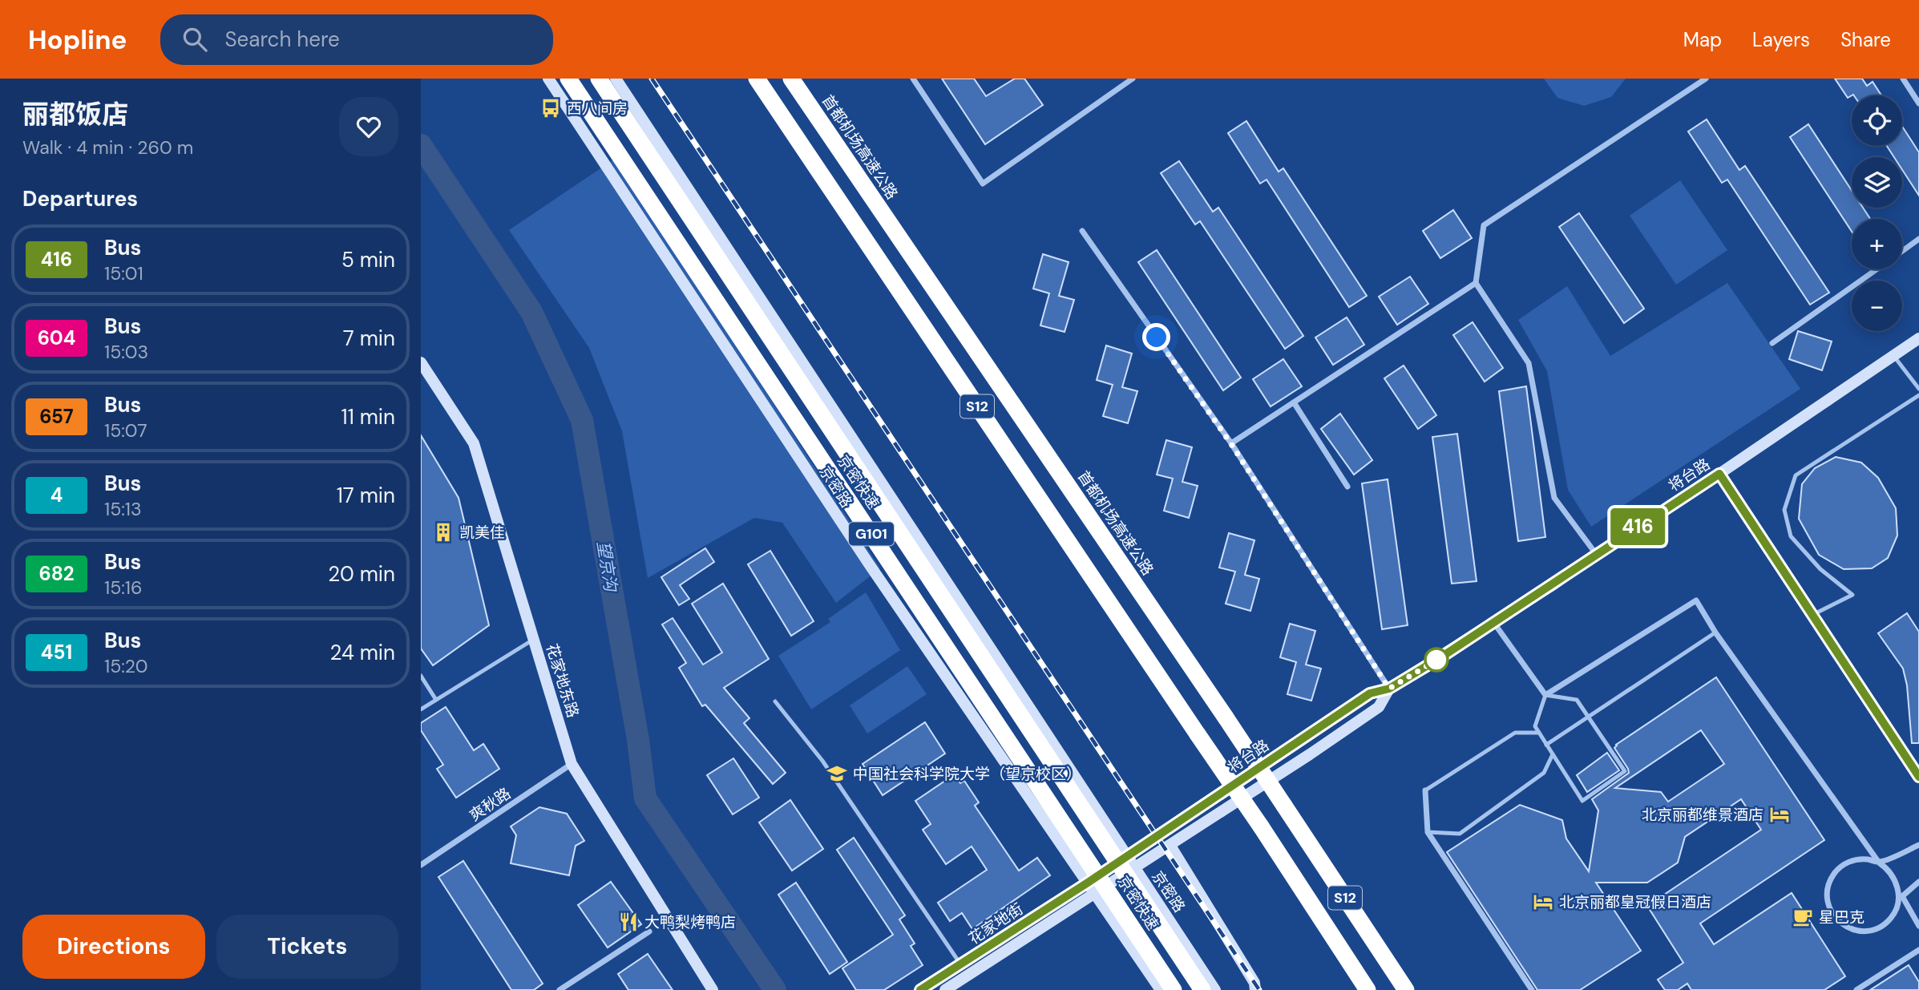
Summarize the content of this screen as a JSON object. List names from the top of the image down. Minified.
{"streets":{"highway":["首都机场高速公路","S12","京密快速","G101"],"main road":["将台路","京密路","花家地东路","花家地街"],"street":["爽秋路"]},"crossings":[["将台路","京密路"],["将台路","花家地街"],["京密路","花家地街"],["花家地东路","爽秋路"]],"water":["望京沟"],"places":{"bus stop":["西八间房"],"building":["凯美佳"],"school or university":["中国社会科学院大学（望京校区）"],"hotel":["北京丽都维景酒店","北京丽都皇冠假日酒店"],"cafe":["星巴克"],"restaurant":["大鸭梨烤鸭店"]},"lines":["bus line 416"],"page":{"header":"Hopline","search":"Search here","nav":["Map","Layers","Share"],"heading":[["丽都饭店","Walk · 4 min · 260 m"],"Departures"],"on_map":"416","map_buttons":["+","−"],"list":[{"mark":"416","name":"Bus","note":"15:01","value":"5 min"},{"mark":"604","name":"Bus","note":"15:03","value":"7 min"},{"mark":"657","name":"Bus","note":"15:07","value":"11 min"},{"mark":"4","name":"Bus","note":"15:13","value":"17 min"},{"mark":"682","name":"Bus","note":"15:16","value":"20 min"},{"mark":"451","name":"Bus","note":"15:20","value":"24 min"}],"buttons":["Directions","Tickets"]}}
